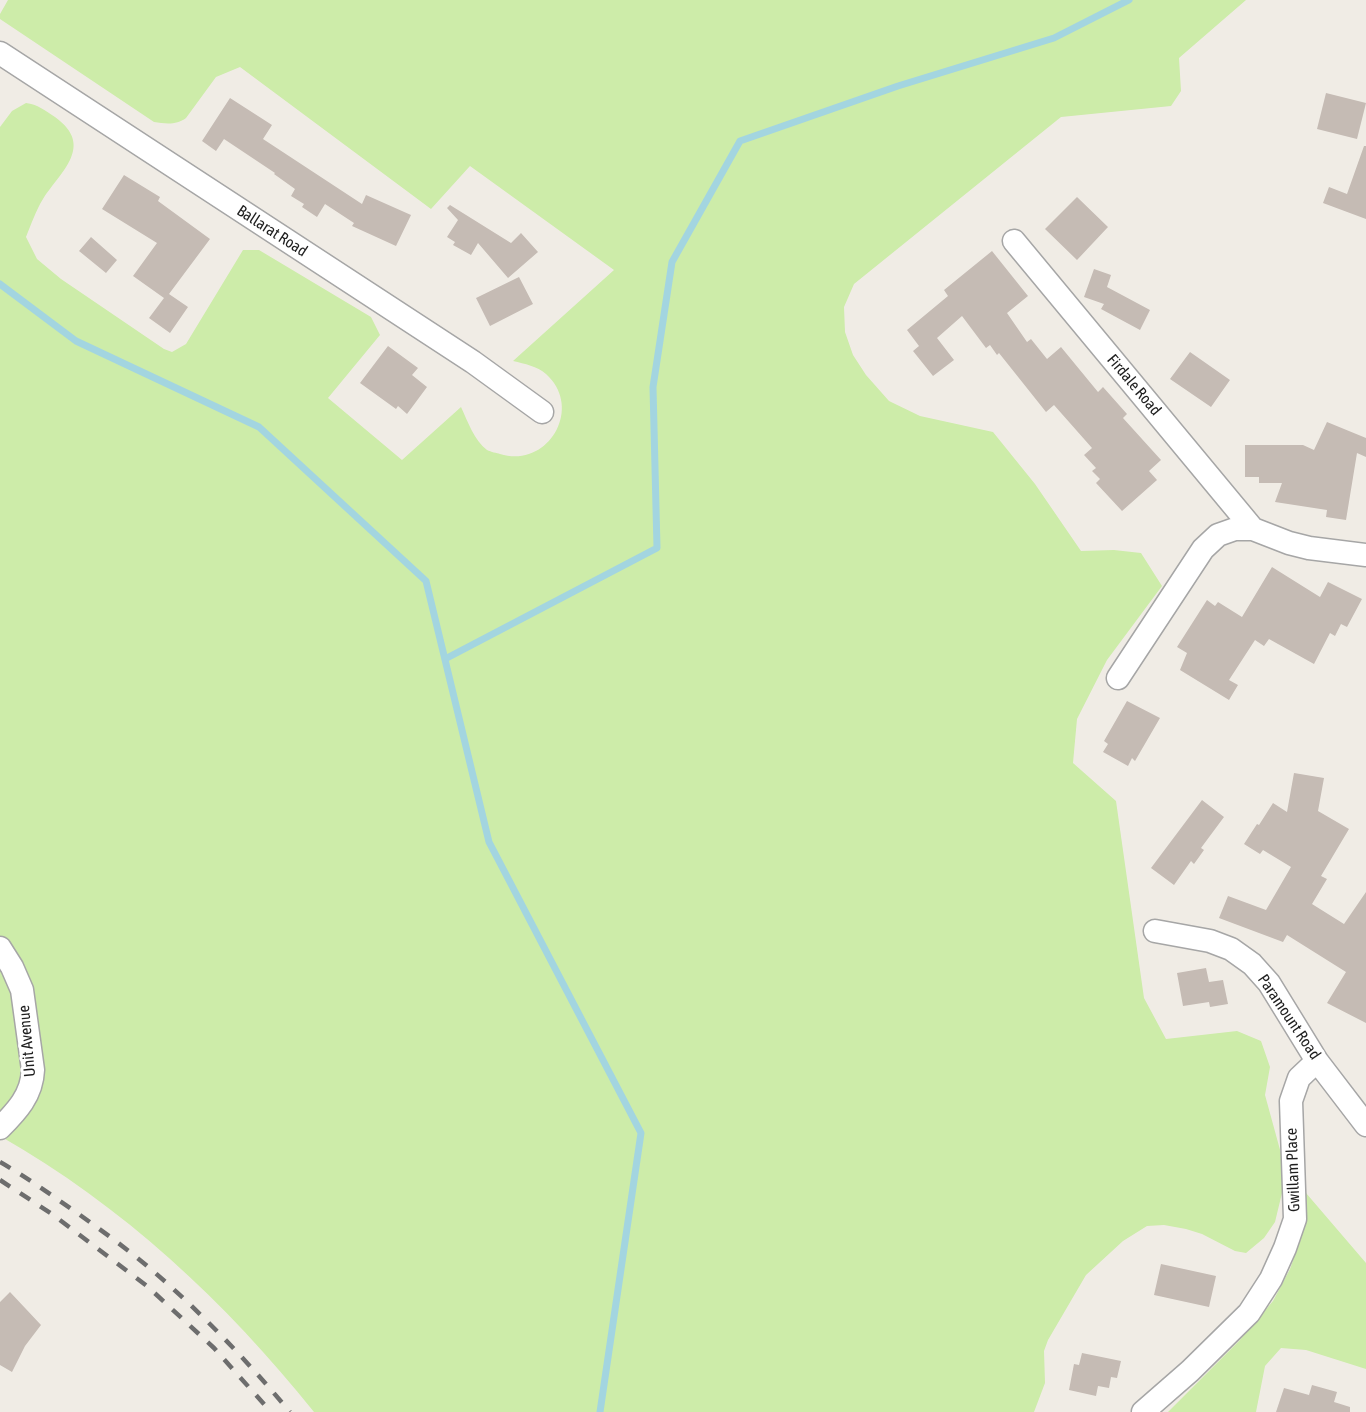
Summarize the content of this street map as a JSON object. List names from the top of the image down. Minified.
{"streets":{"street":["Ballarat Road","Firdale Road","Paramount Road","Unit Avenue","Gwillam Place"]},"crossings":[["Paramount Road","Gwillam Place"]]}
